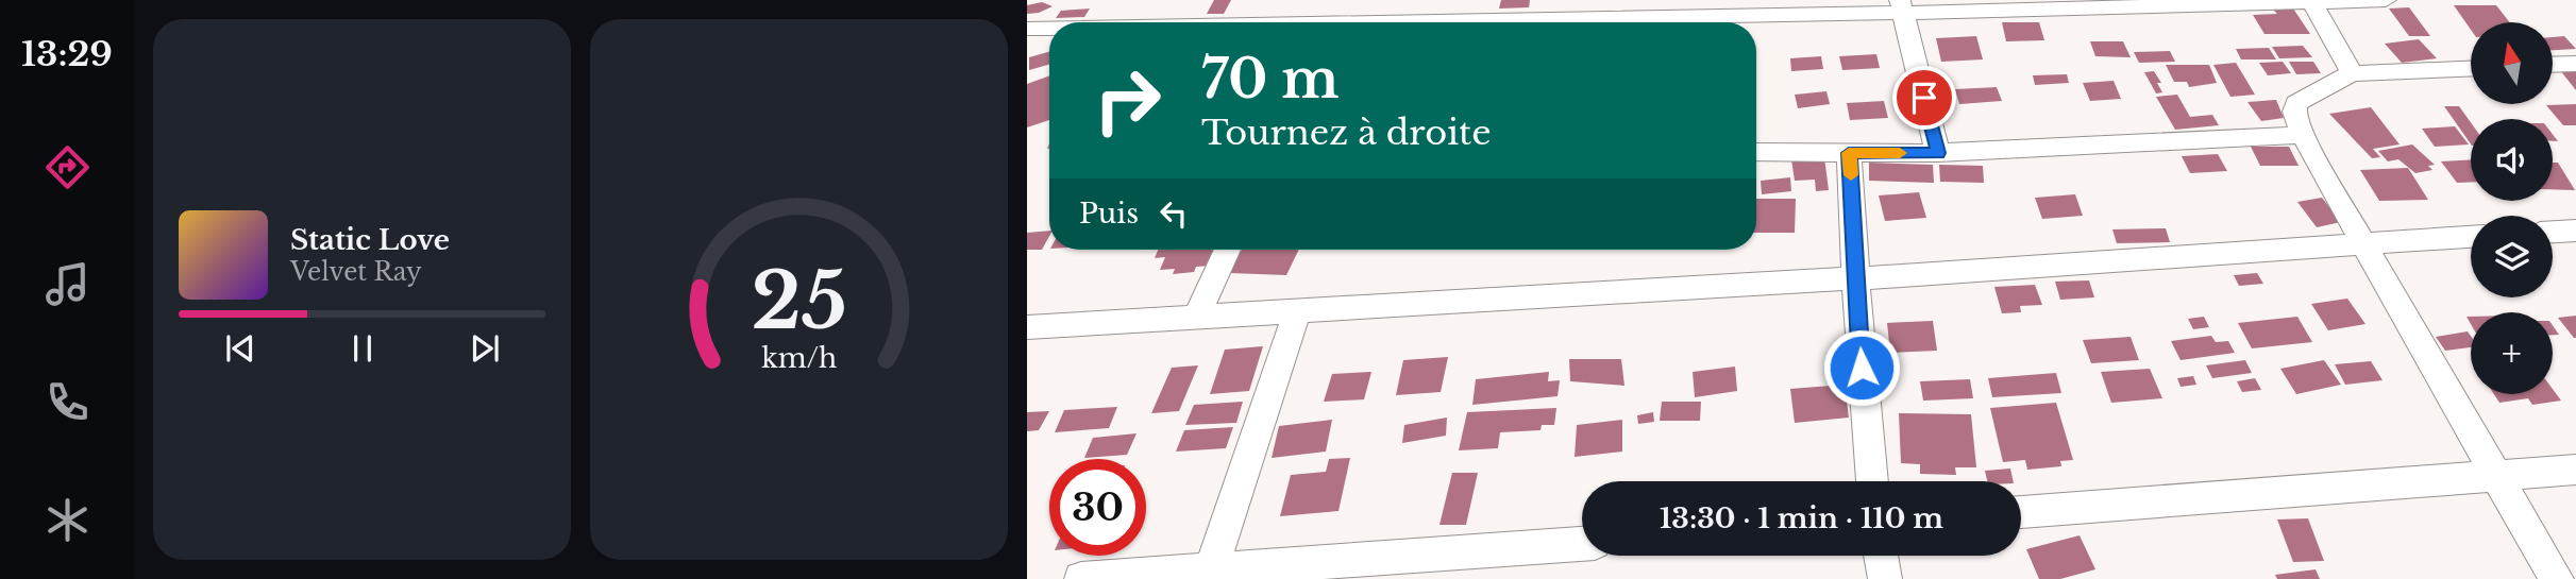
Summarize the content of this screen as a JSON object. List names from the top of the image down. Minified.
{"north":"top","page":{"tabs":"13:29","map_buttons":"+","turn":["70 m","Tournez à droite"],"then":"Puis","song":["Static Love","Velvet Ray"],"limit":"30","trip":"13:30 · 1 min · 110 m","gauge":["25","km/h"]}}
